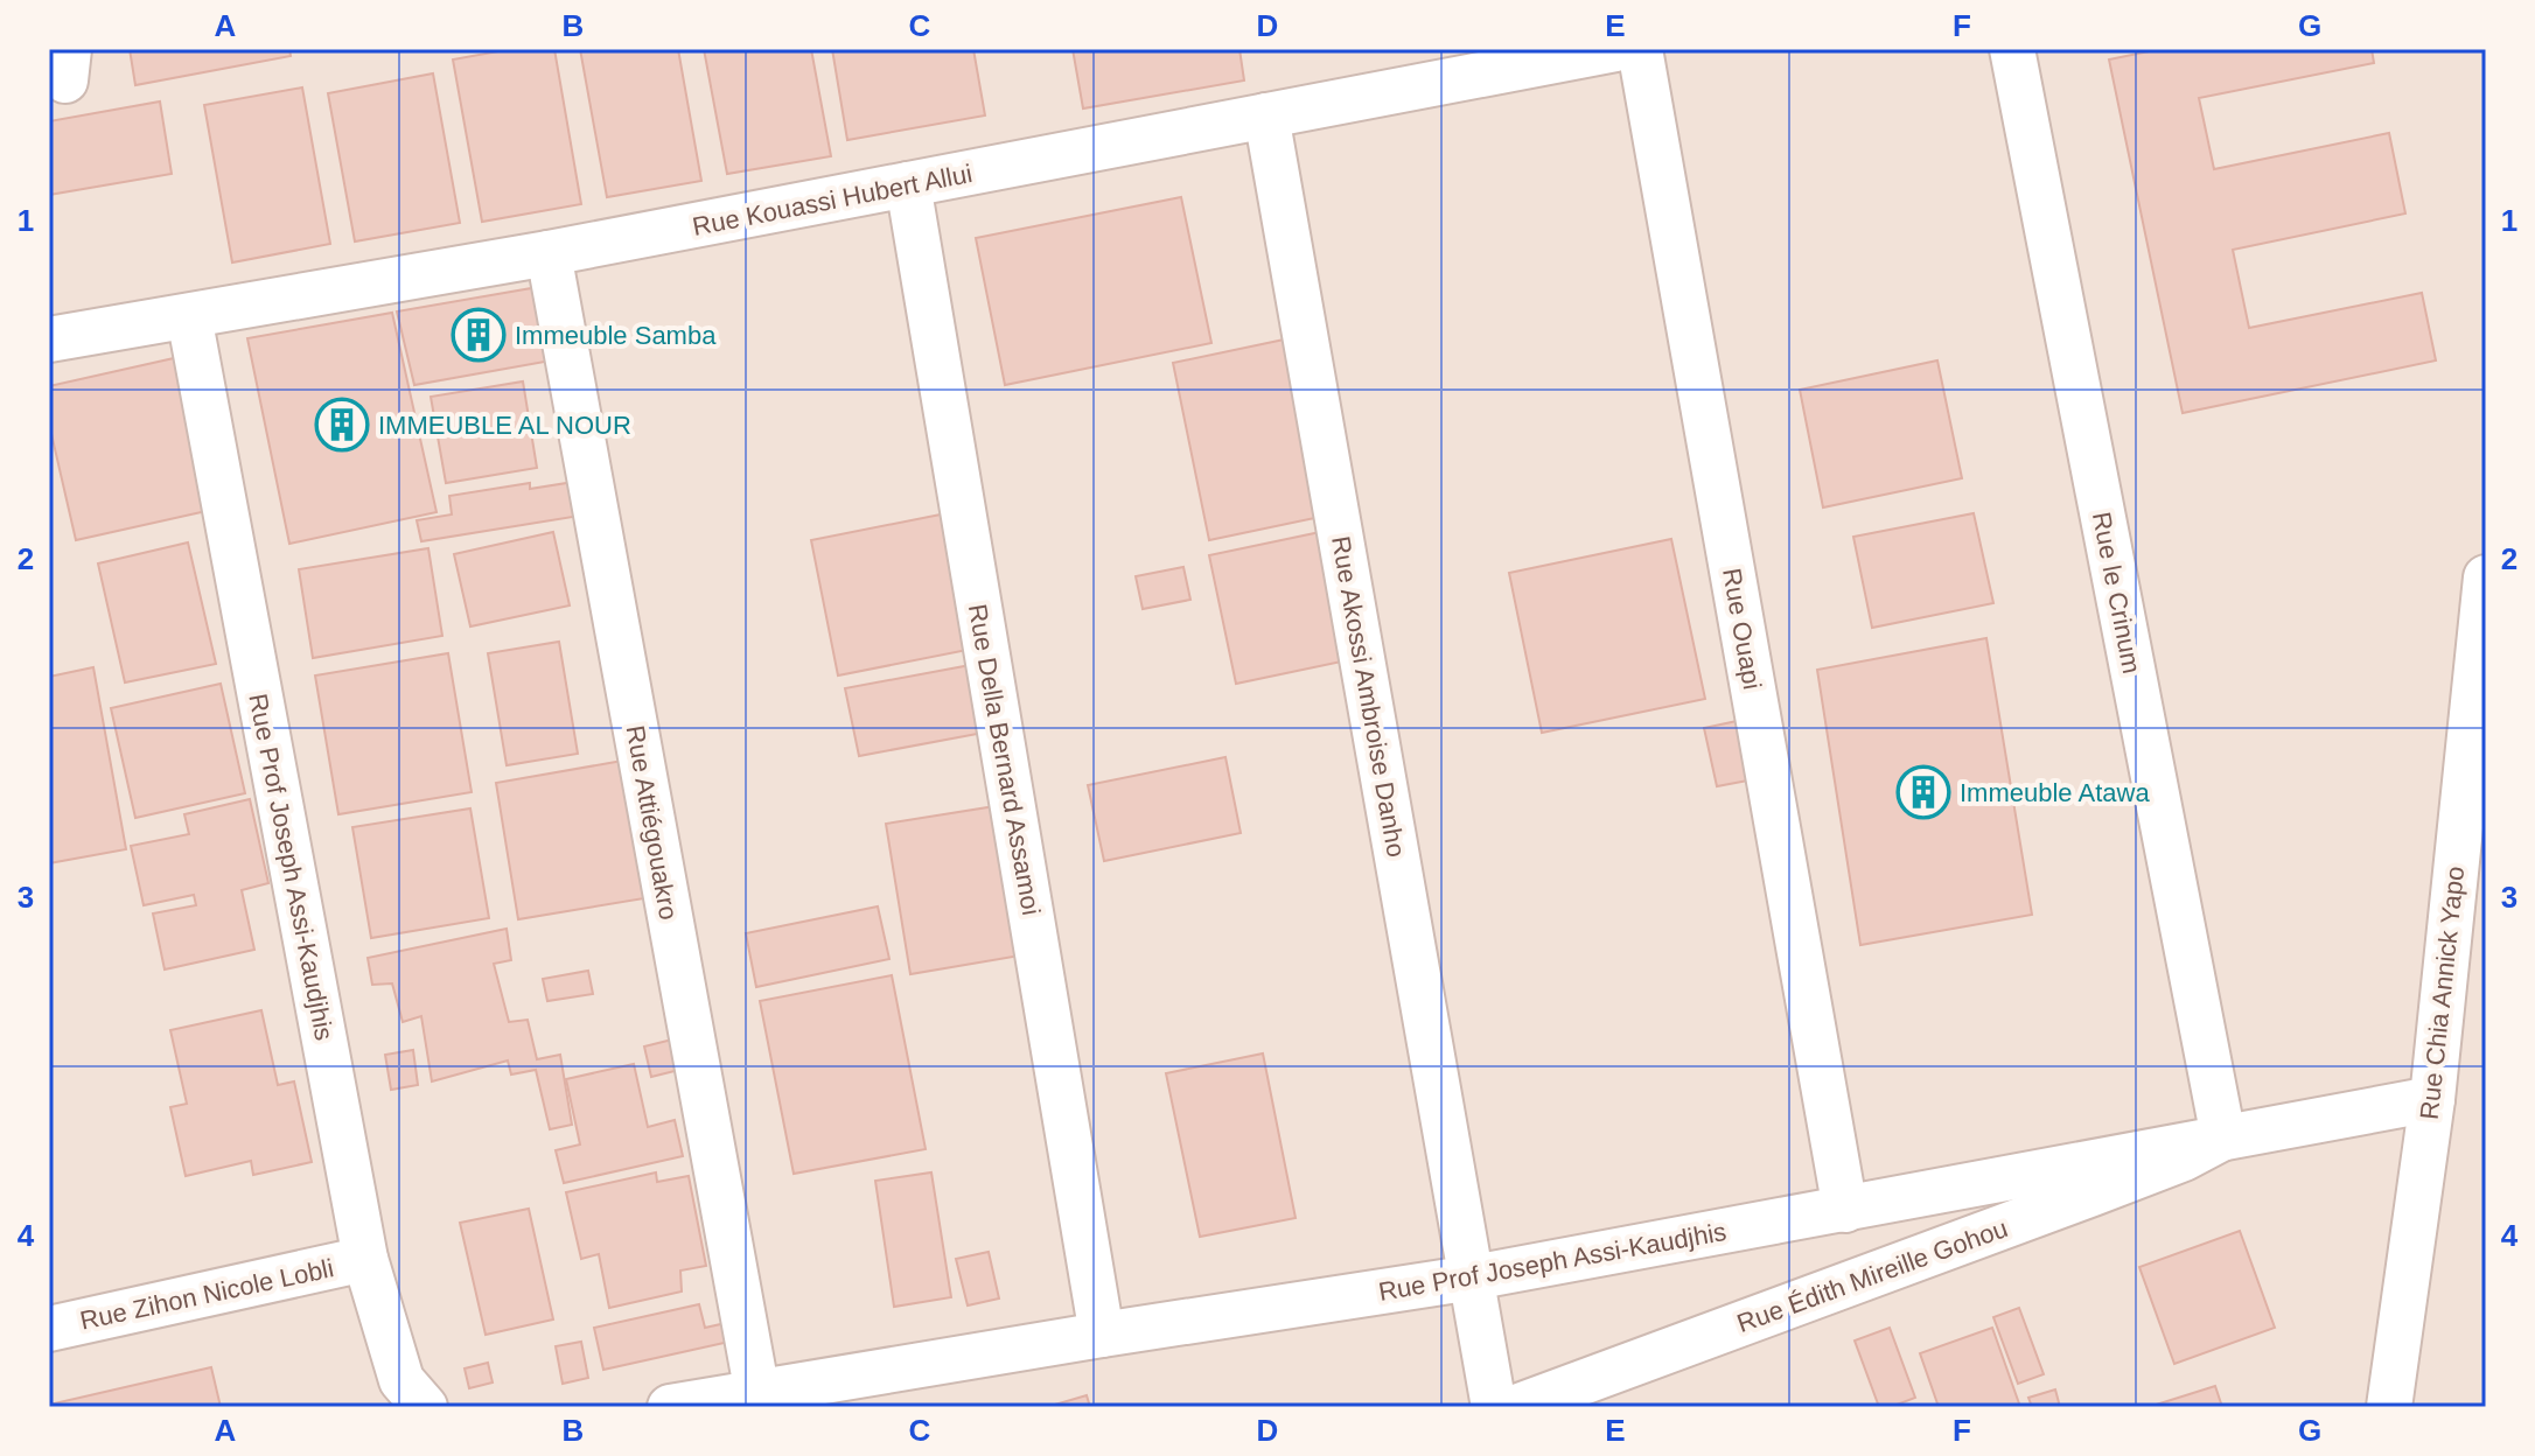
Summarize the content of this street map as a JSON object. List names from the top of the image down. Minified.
{"streets":{"street":["Rue Kouassi Hubert Allui","Rue le Crinum","Rue Ouapi","Rue Akossi Ambroise Danho","Rue Della Bernard Assamoi","Rue Attiégouakro","Rue Prof Joseph Assi-Kaudjhis","Rue Chia Annick Yapo","Rue Édith Mireille Gohou","Rue Zihon Nicole Lobli"]},"crossings":[["Rue Kouassi Hubert Allui","Rue Akossi Ambroise Danho"],["Rue Kouassi Hubert Allui","Rue Della Bernard Assamoi"],["Rue Kouassi Hubert Allui","Rue Attiégouakro"],["Rue Kouassi Hubert Allui","Rue Prof Joseph Assi-Kaudjhis"],["Rue le Crinum","Rue Prof Joseph Assi-Kaudjhis"],["Rue le Crinum","Rue Édith Mireille Gohou"],["Rue Ouapi","Rue Prof Joseph Assi-Kaudjhis"],["Rue Akossi Ambroise Danho","Rue Prof Joseph Assi-Kaudjhis"],["Rue Della Bernard Assamoi","Rue Prof Joseph Assi-Kaudjhis"],["Rue Attiégouakro","Rue Prof Joseph Assi-Kaudjhis"],["Rue Prof Joseph Assi-Kaudjhis","Rue Chia Annick Yapo"],["Rue Prof Joseph Assi-Kaudjhis","Rue Édith Mireille Gohou"],["Rue Prof Joseph Assi-Kaudjhis","Rue Zihon Nicole Lobli"]],"places":{"building":["Immeuble Samba","IMMEUBLE AL NOUR","Immeuble Atawa"]},"grid":{"columns":["A","B","C","D","E","F","G"],"rows":["1","2","3","4"]}}
